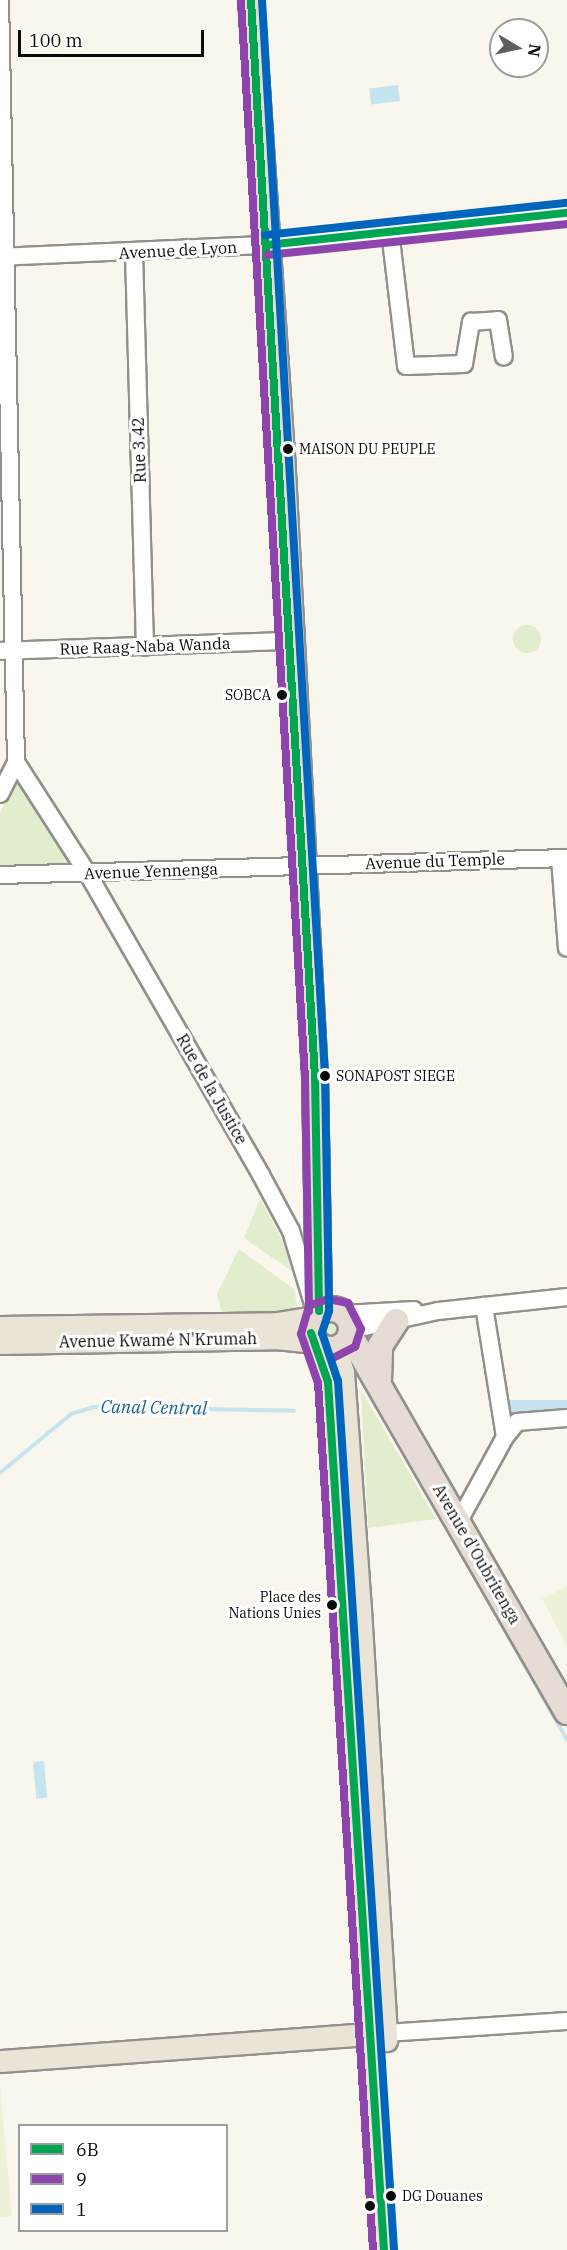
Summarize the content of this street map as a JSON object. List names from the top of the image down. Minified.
{"streets":{"highway":["Avenue d'Oubritenga"],"main road":["Avenue Kwamé N'Krumah"],"street":["Avenue de Lyon","Rue 3.42","Rue Raag-Naba Wanda","Avenue du Temple","Avenue Yennenga","Rue de la Justice"]},"crossings":[["Avenue de Lyon","Rue 3.42"],["Rue 3.42","Rue Raag-Naba Wanda"],["Avenue du Temple","Avenue Yennenga"],["Avenue Yennenga","Rue de la Justice"],["Rue de la Justice","Avenue Kwamé N'Krumah"],["Rue de la Justice","Avenue d'Oubritenga"],["Avenue Kwamé N'Krumah","Avenue d'Oubritenga"]],"water":["Canal Central"],"places":["MAISON DU PEUPLE","SOBCA","SONAPOST SIEGE","Place des Nations Unies","DG Douanes"],"lines":["transit line 6B","transit line 1","transit line 9"],"legend":["6B","9","1"],"scale_bar":"100 m","north":"right"}
